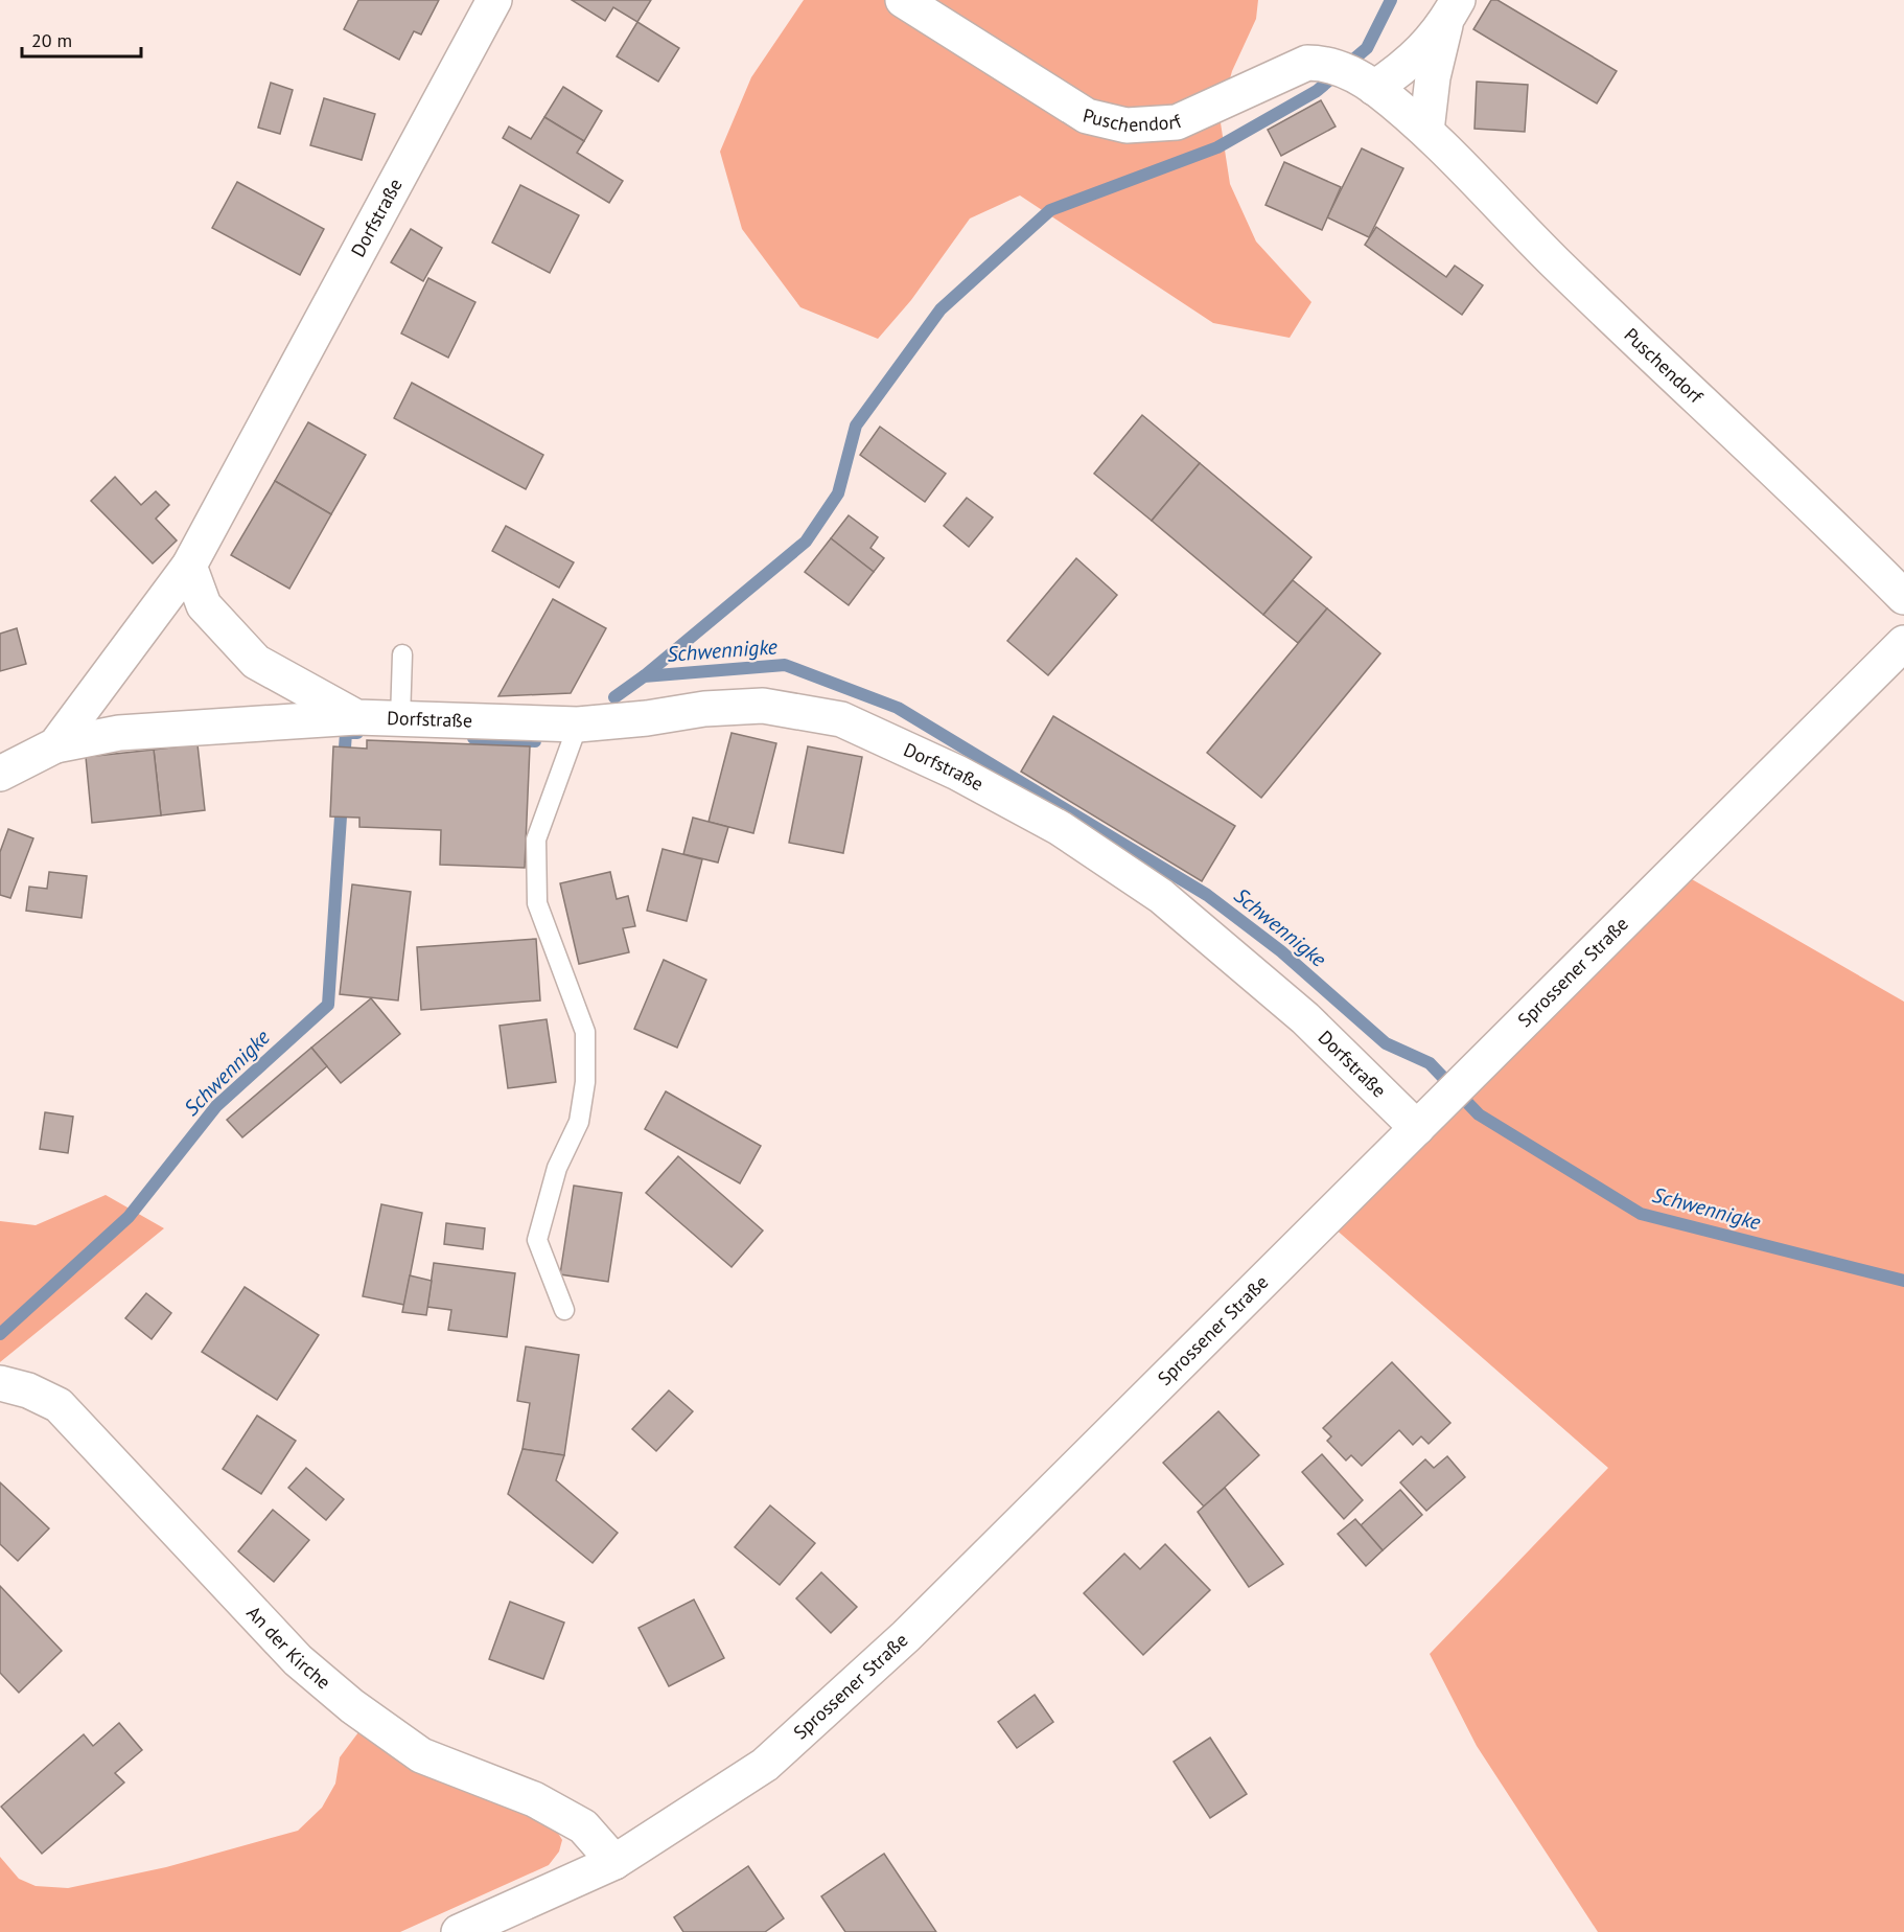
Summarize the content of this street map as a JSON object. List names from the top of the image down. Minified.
{"streets":{"street":["Puschendorf","Dorfstraße","Sprossener Straße","An der Kirche"]},"crossings":[["Dorfstraße","Sprossener Straße"],["Sprossener Straße","An der Kirche"]],"water":["Schwennigke"],"scale_bar":"20 m"}
